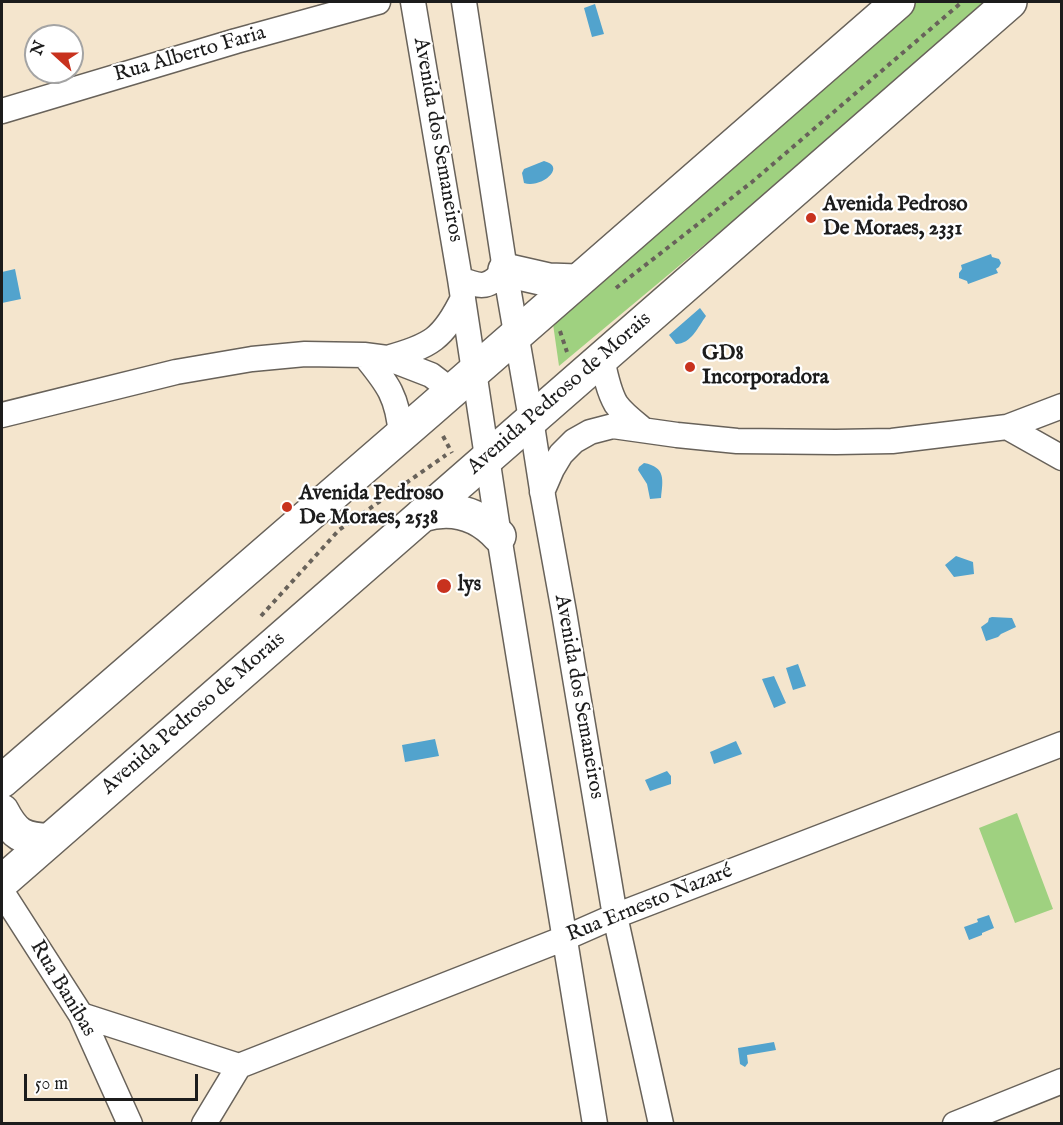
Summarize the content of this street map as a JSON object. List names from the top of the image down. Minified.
{"streets":{"highway":["Avenida Pedroso de Morais"],"street":["Rua Alberto Faria","Avenida dos Semaneiros","Rua Ernesto Nazaré","Rua Banibas"]},"crossings":[["Avenida dos Semaneiros","Avenida Pedroso de Morais"],["Avenida dos Semaneiros","Rua Ernesto Nazaré"]],"places":["Avenida Pedroso De Moraes, 2331","GD8 Incorporadora","Avenida Pedroso De Moraes, 2538","lys"],"scale_bar":"50 m","north":"left"}
